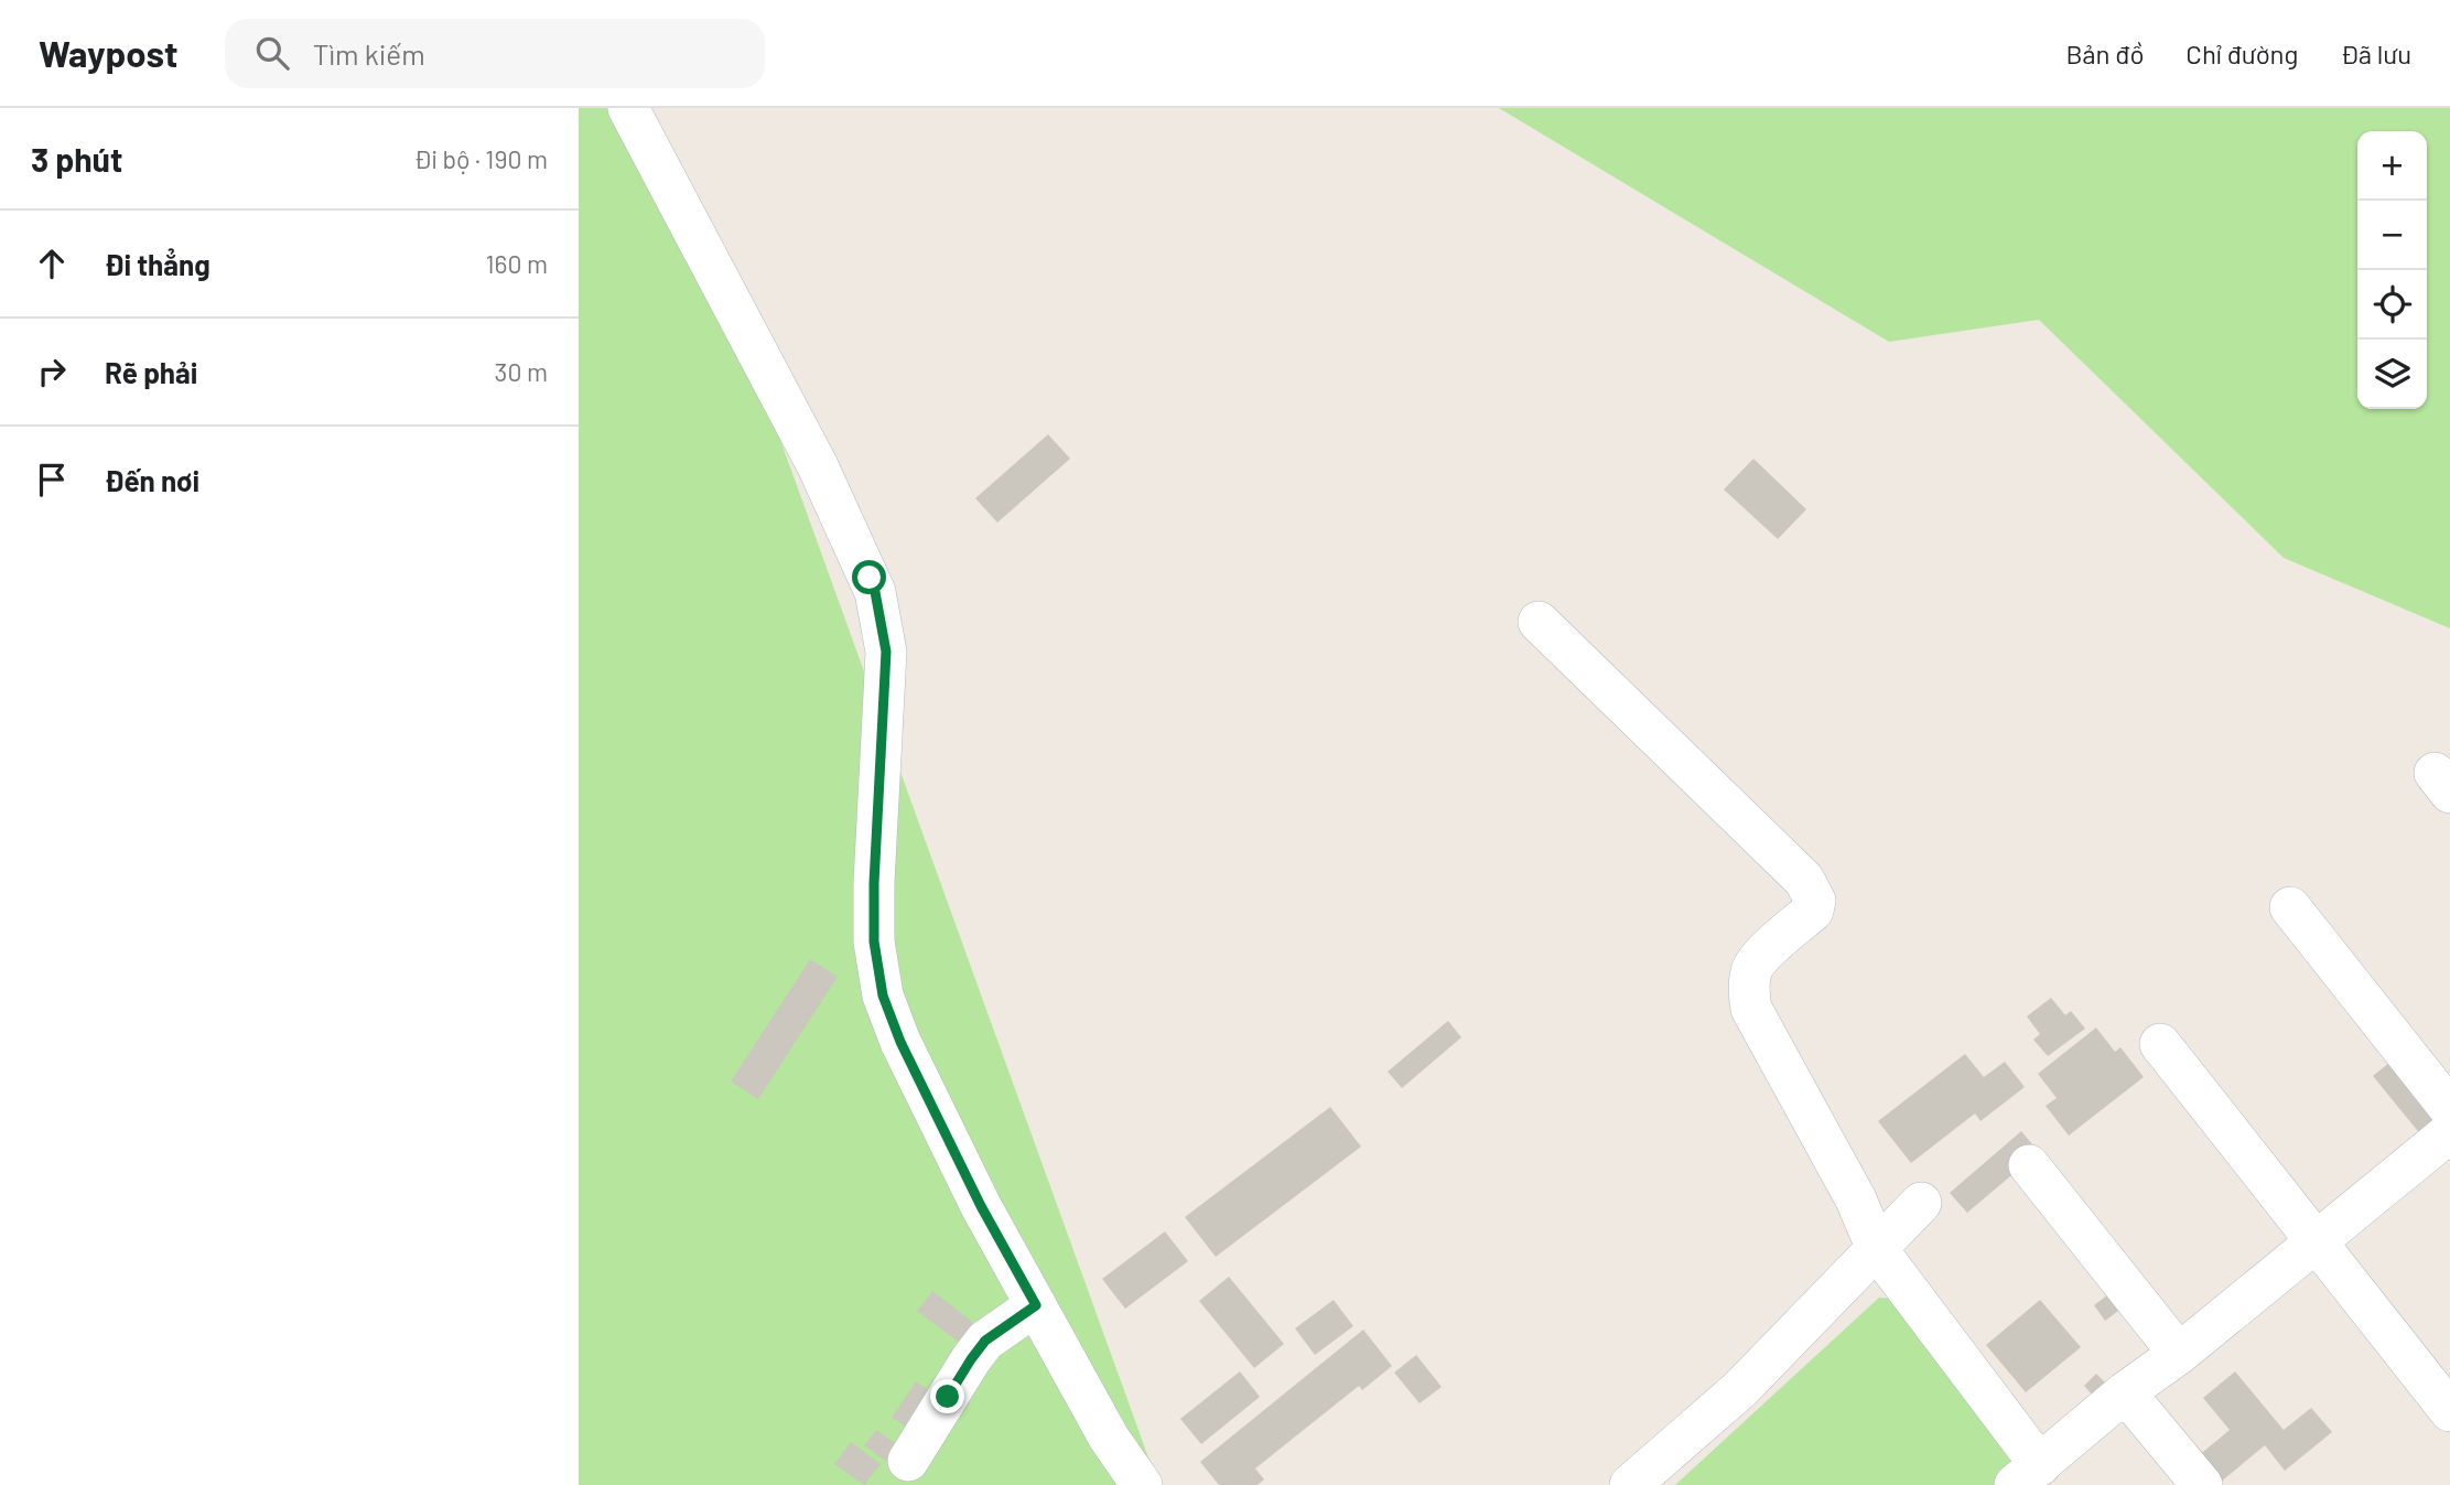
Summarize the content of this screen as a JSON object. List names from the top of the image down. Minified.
{"page":{"header":"Waypost","search":"Tìm kiếm","nav":["Bản đồ","Chỉ đường","Đã lưu"],"heading":["3 phút","Đi bộ · 190 m"],"map_buttons":["+","−"],"list":[["Đi thẳng","160 m"],["Rẽ phải","30 m"],"Đến nơi"]}}
